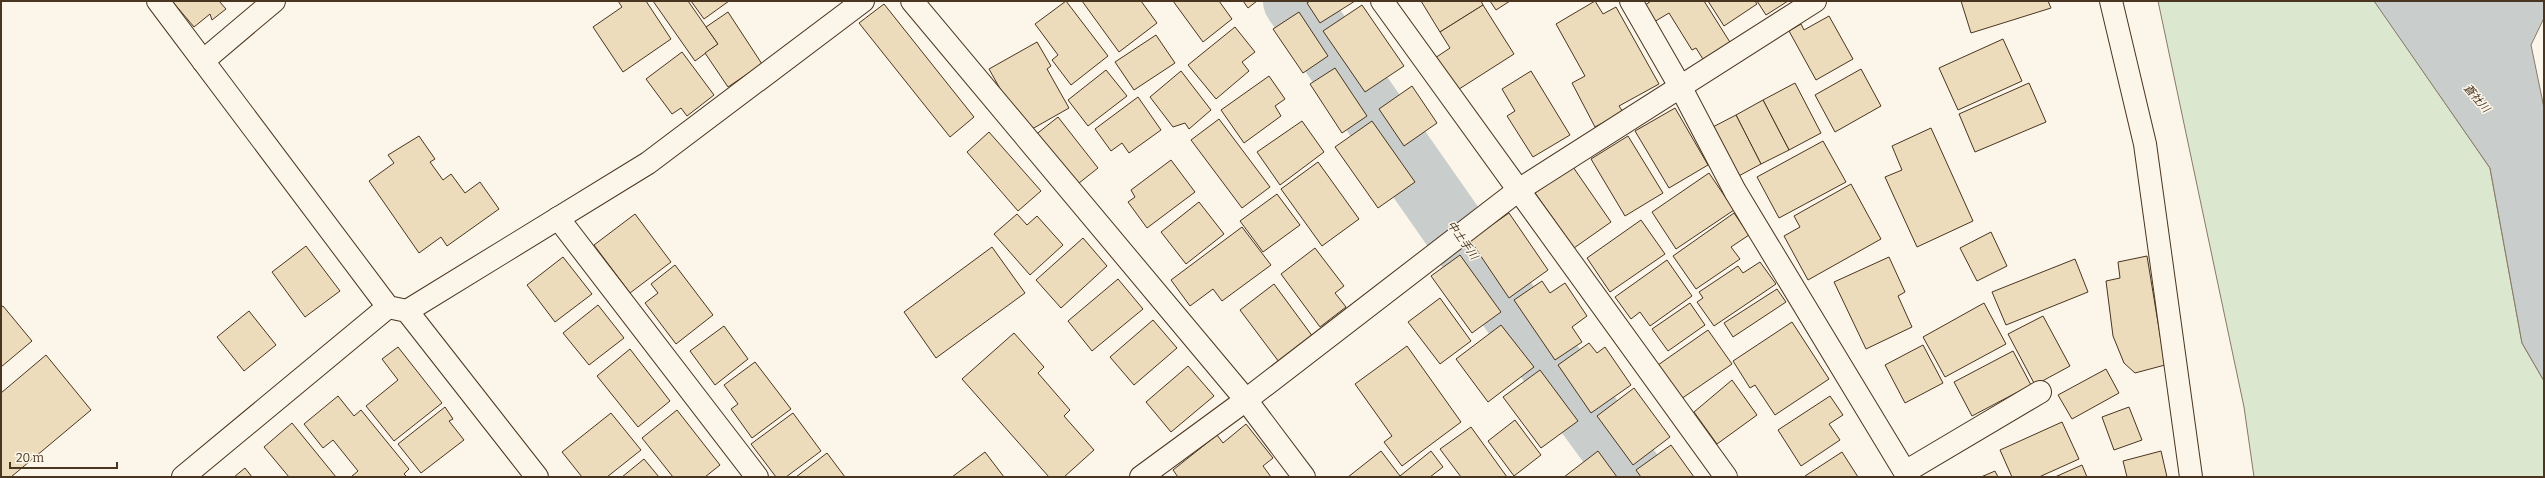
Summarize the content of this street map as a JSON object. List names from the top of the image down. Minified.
{"water":["蒼社川","中土手川"],"scale_bar":"20 m"}
